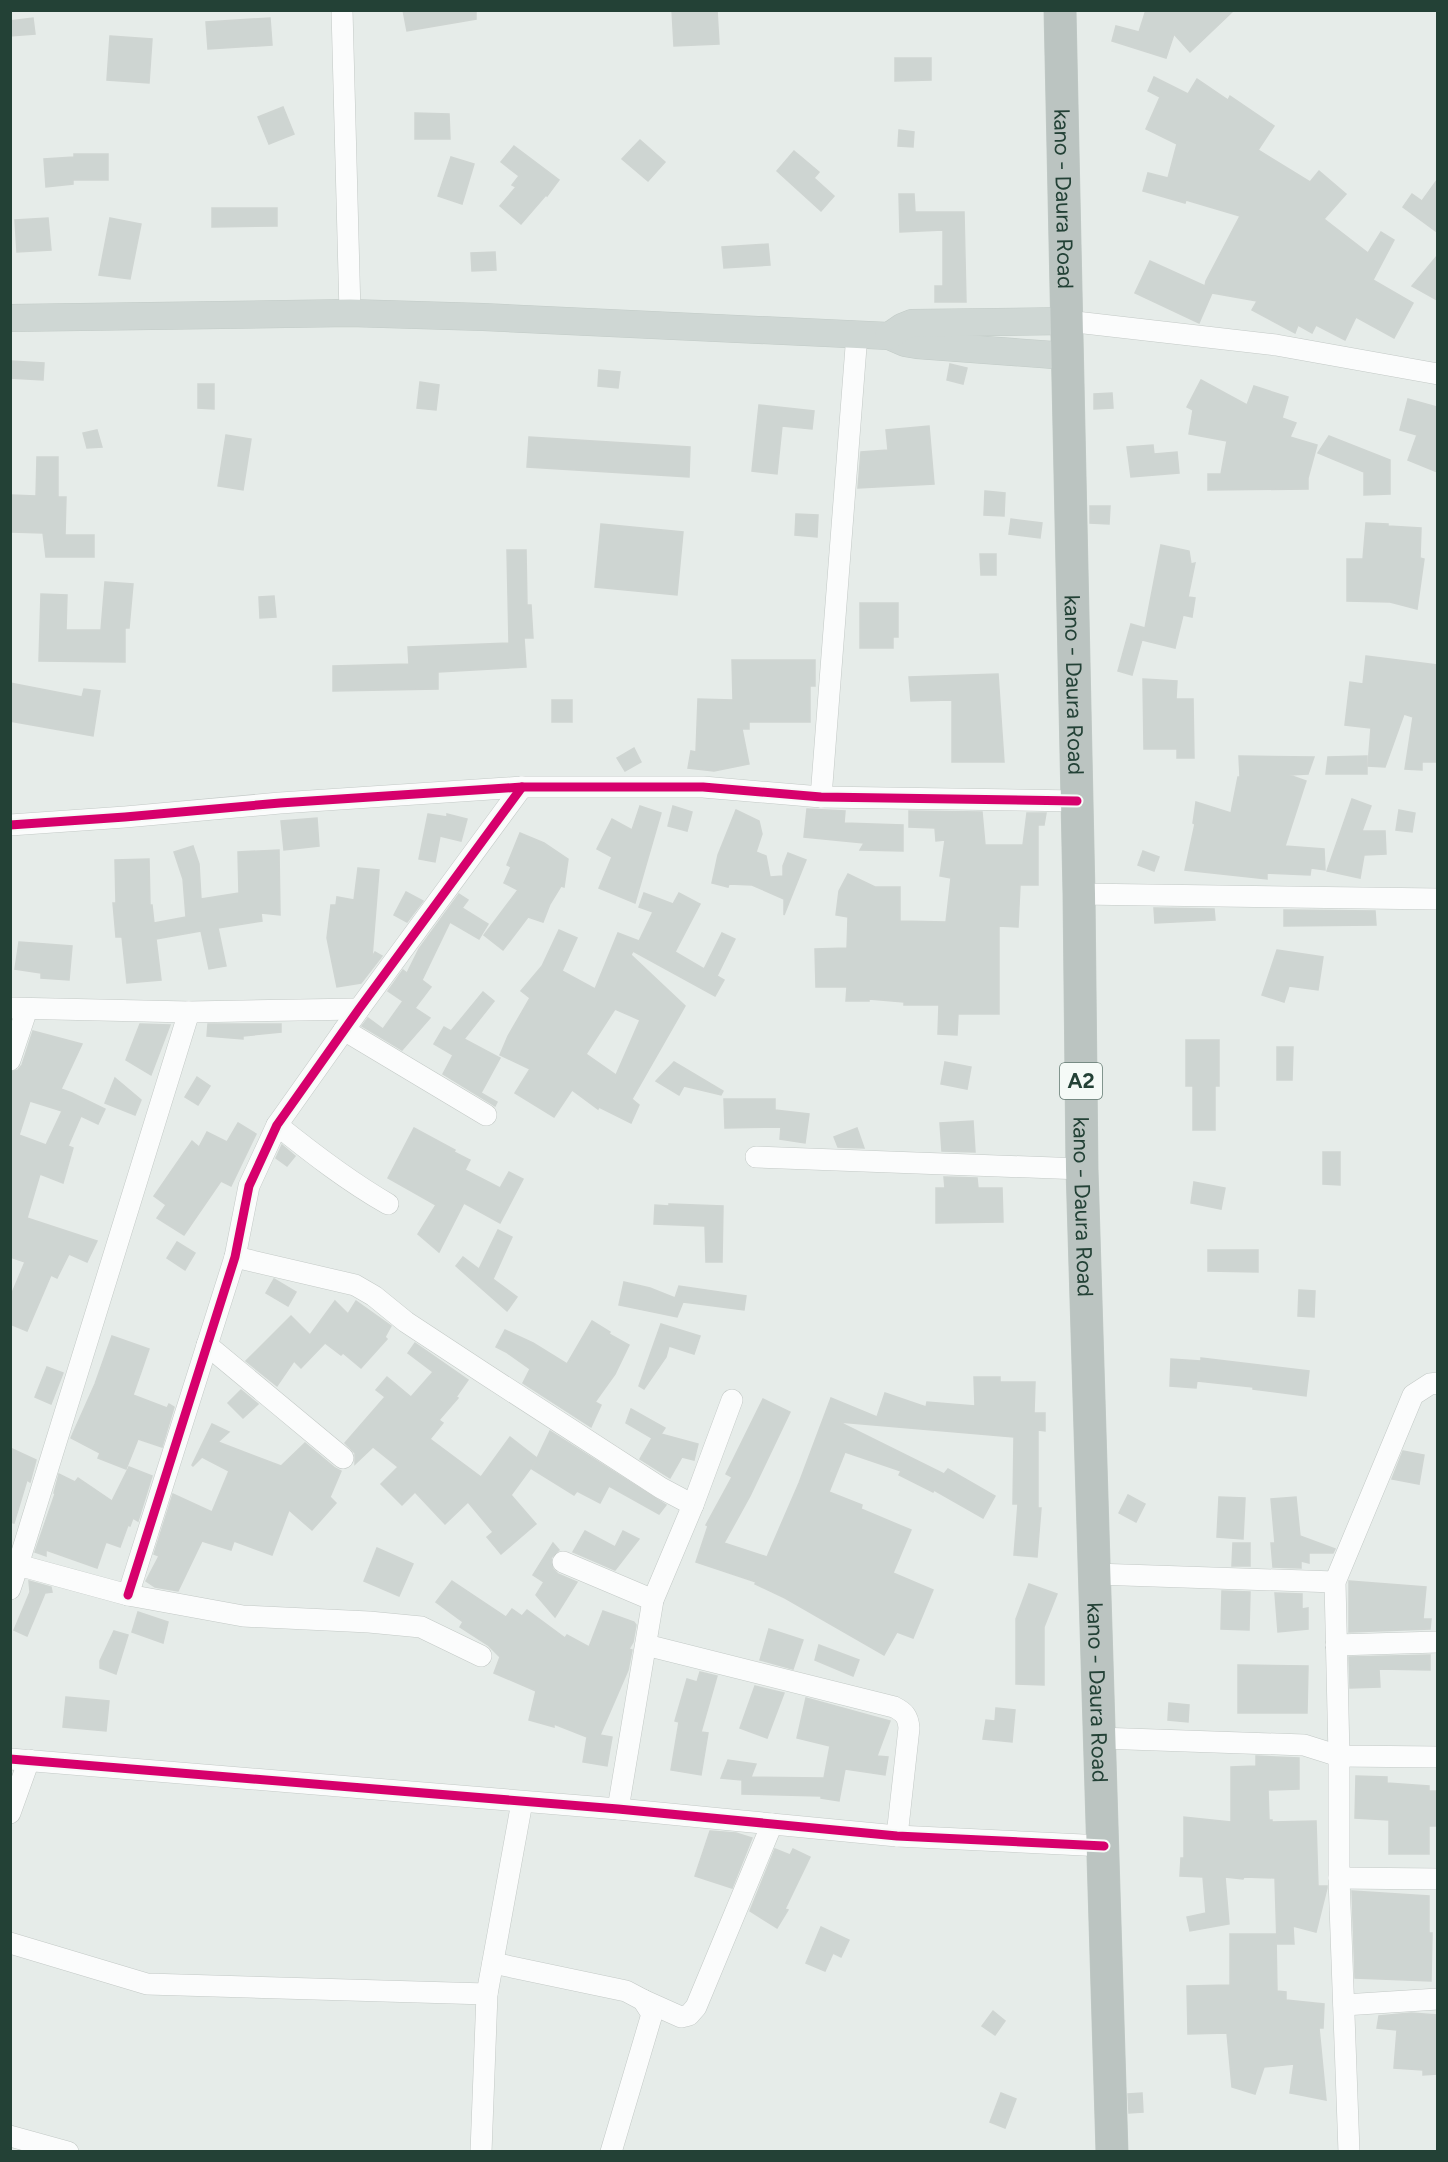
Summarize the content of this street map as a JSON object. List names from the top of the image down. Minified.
{"streets":{"highway":["kano - Daura Road","A2"]}}
